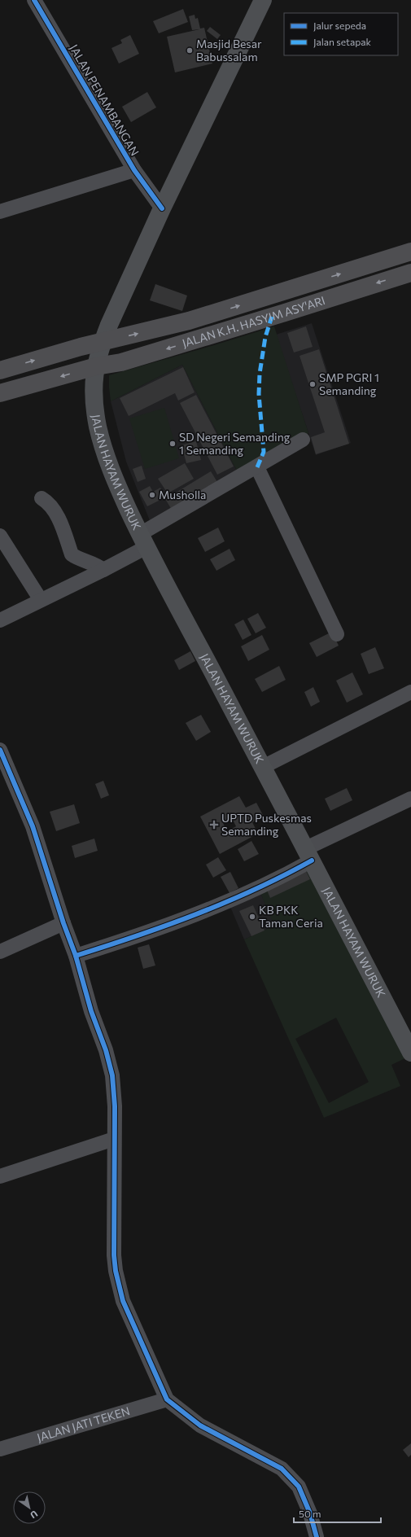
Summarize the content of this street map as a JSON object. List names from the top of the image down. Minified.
{"streets":{"highway":["JALAN K.H. HASYIM ASY'ARI"],"main road":["JALAN HAYAM WURUK"],"street":["JALAN PENAMBANGAN","JALAN JATI TEKEN"]},"crossings":[["JALAN PENAMBANGAN","JALAN HAYAM WURUK"],["JALAN K.H. HASYIM ASY'ARI","JALAN HAYAM WURUK"]],"places":{"other":["Masjid Besar Babussalam","SMP PGRI 1 Semanding","SD Negeri Semanding 1 Semanding","Musholla","KB PKK Taman Ceria"],"health":["UPTD Puskesmas Semanding"]},"legend":["Jalur sepeda","Jalan setapak"],"scale_bar":"50 m","north":"bottom right"}
